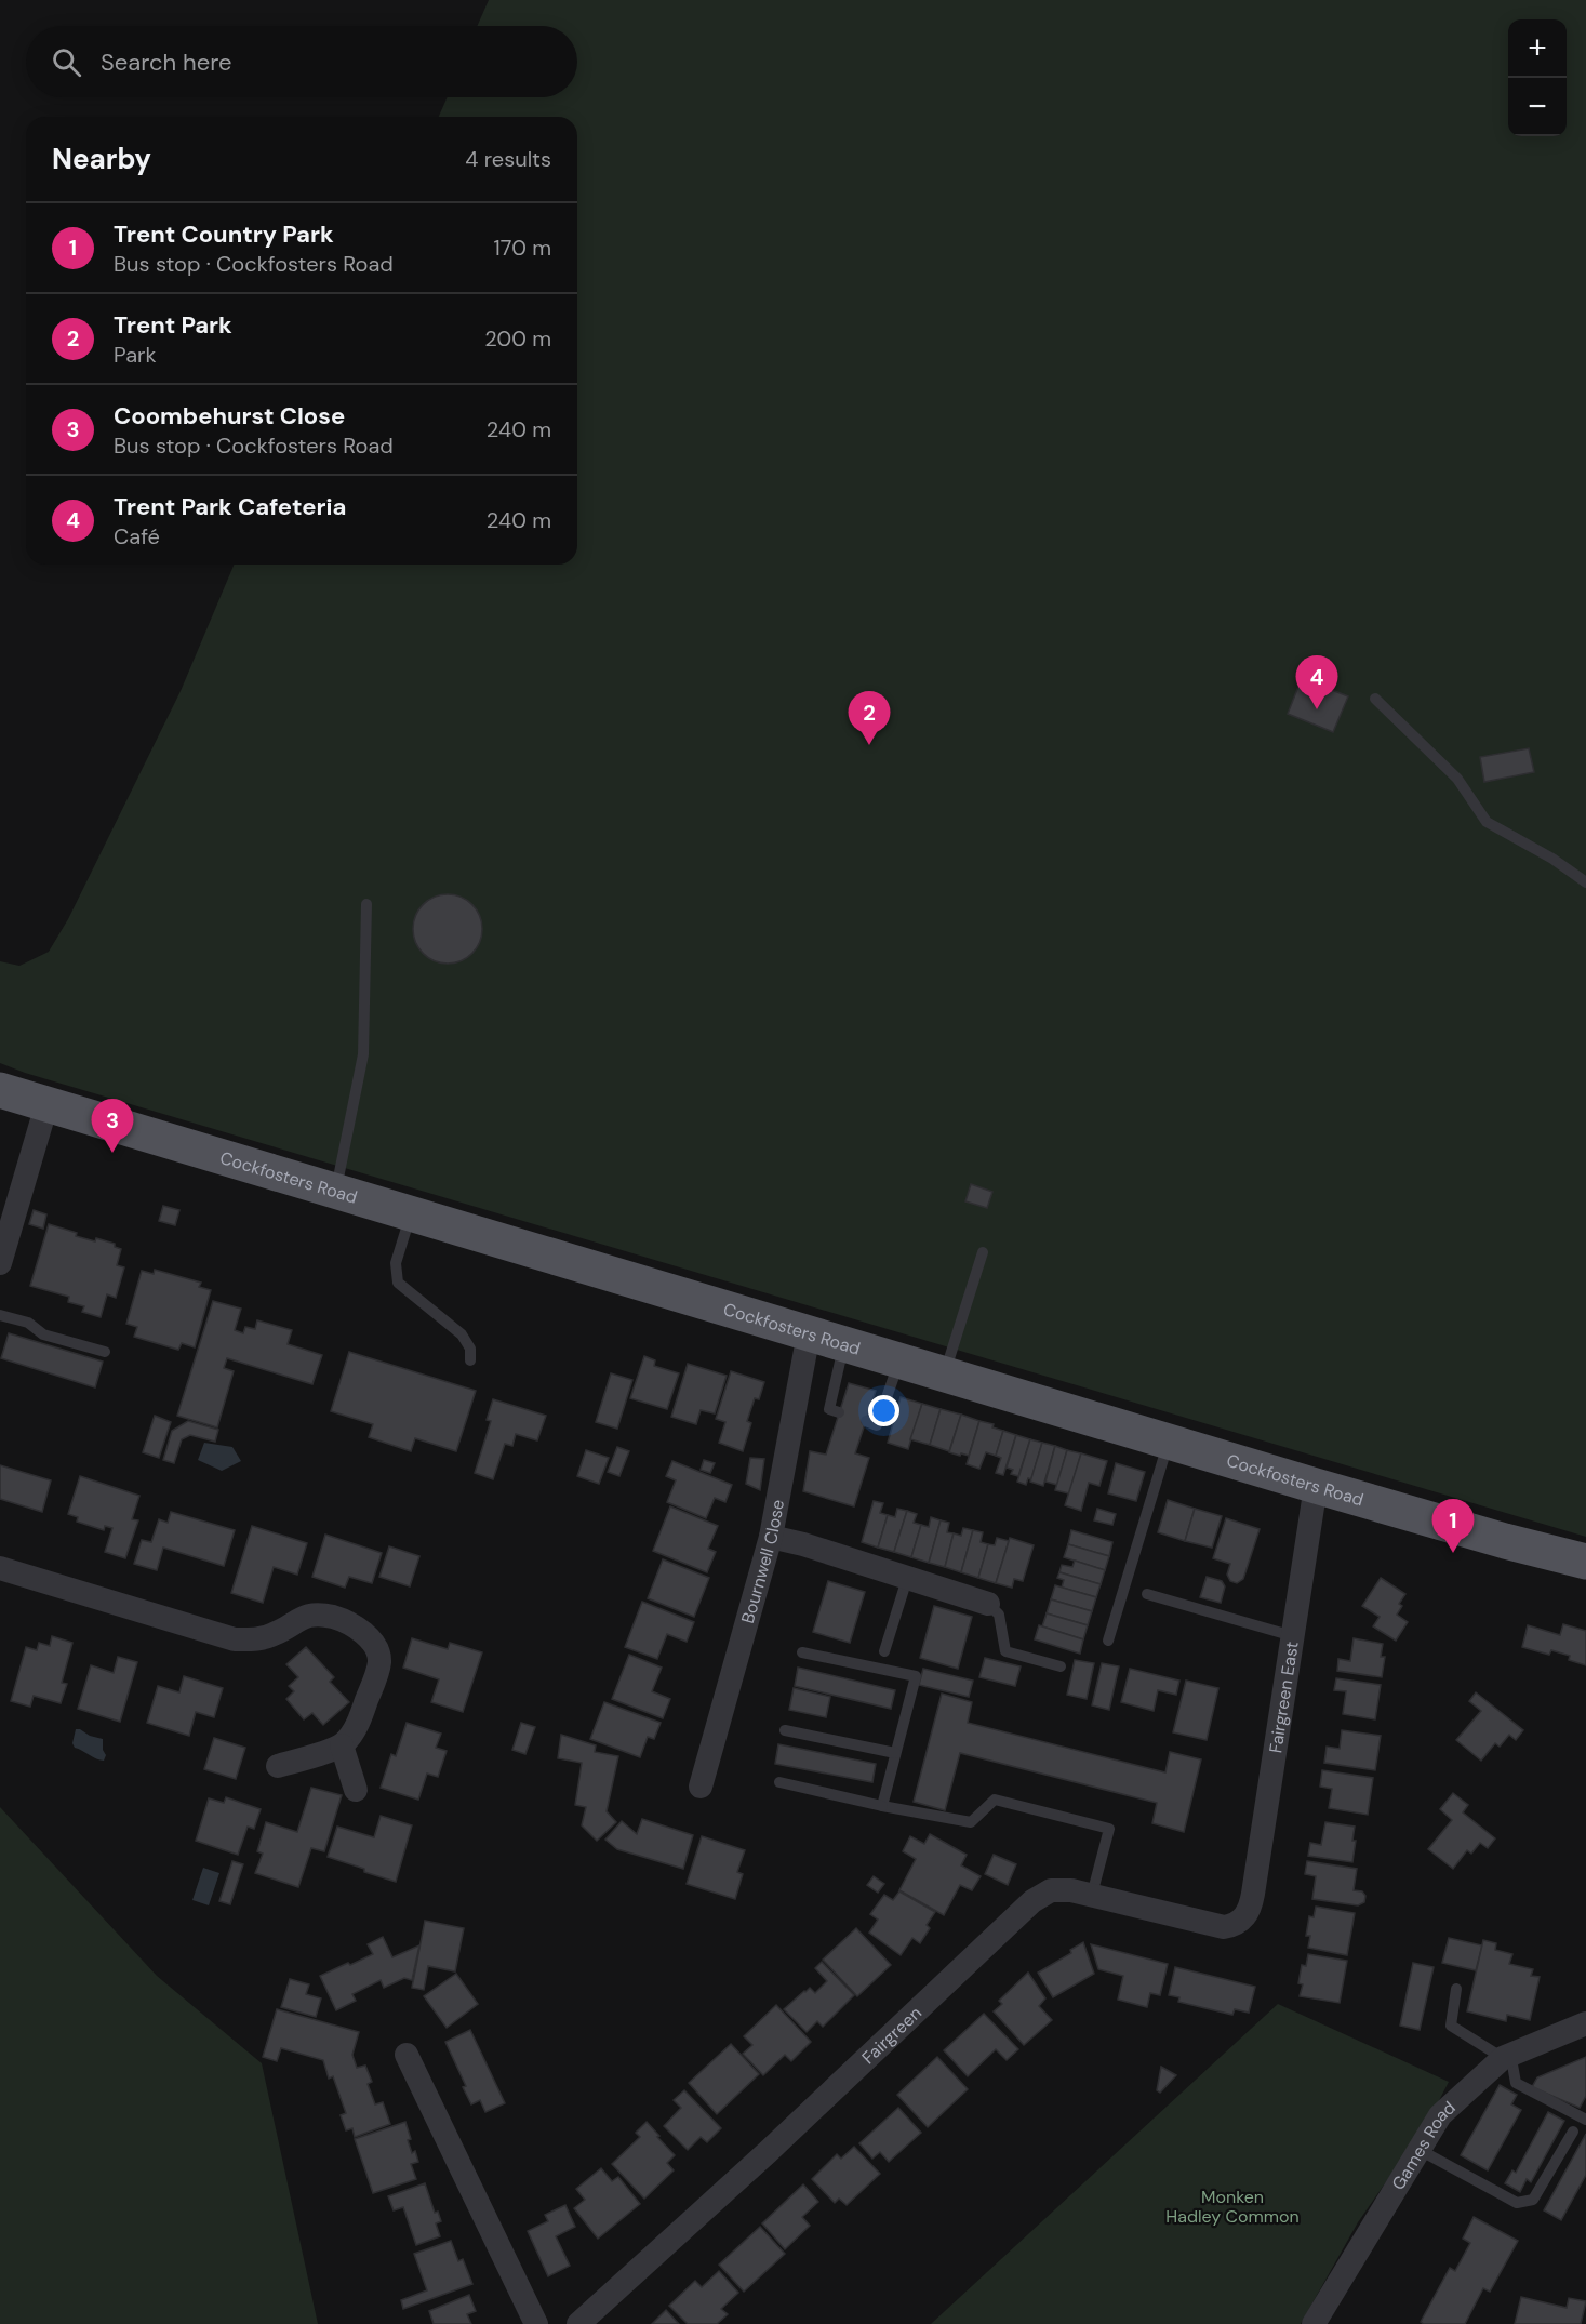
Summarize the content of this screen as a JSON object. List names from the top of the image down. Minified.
{"streets":{"main road":["Cockfosters Road"],"street":["Bournwell Close","Fairgreen East","Fairgreen","Games Road"]},"crossings":[["Cockfosters Road","Bournwell Close"],["Cockfosters Road","Fairgreen East"],["Fairgreen East","Fairgreen"]],"parks":["Monken Hadley Common"],"page":{"map_buttons":["+","−"],"search":"Search here","heading":["Nearby","4 results"],"list":[{"mark":"1","name":"Trent Country Park","note":"Bus stop · Cockfosters Road","value":"170 m"},{"mark":"2","name":"Trent Park","note":"Park","value":"200 m"},{"mark":"3","name":"Coombehurst Close","note":"Bus stop · Cockfosters Road","value":"240 m"},{"mark":"4","name":"Trent Park Cafeteria","note":"Café","value":"240 m"}],"pins":["4","2","3","1"]}}
